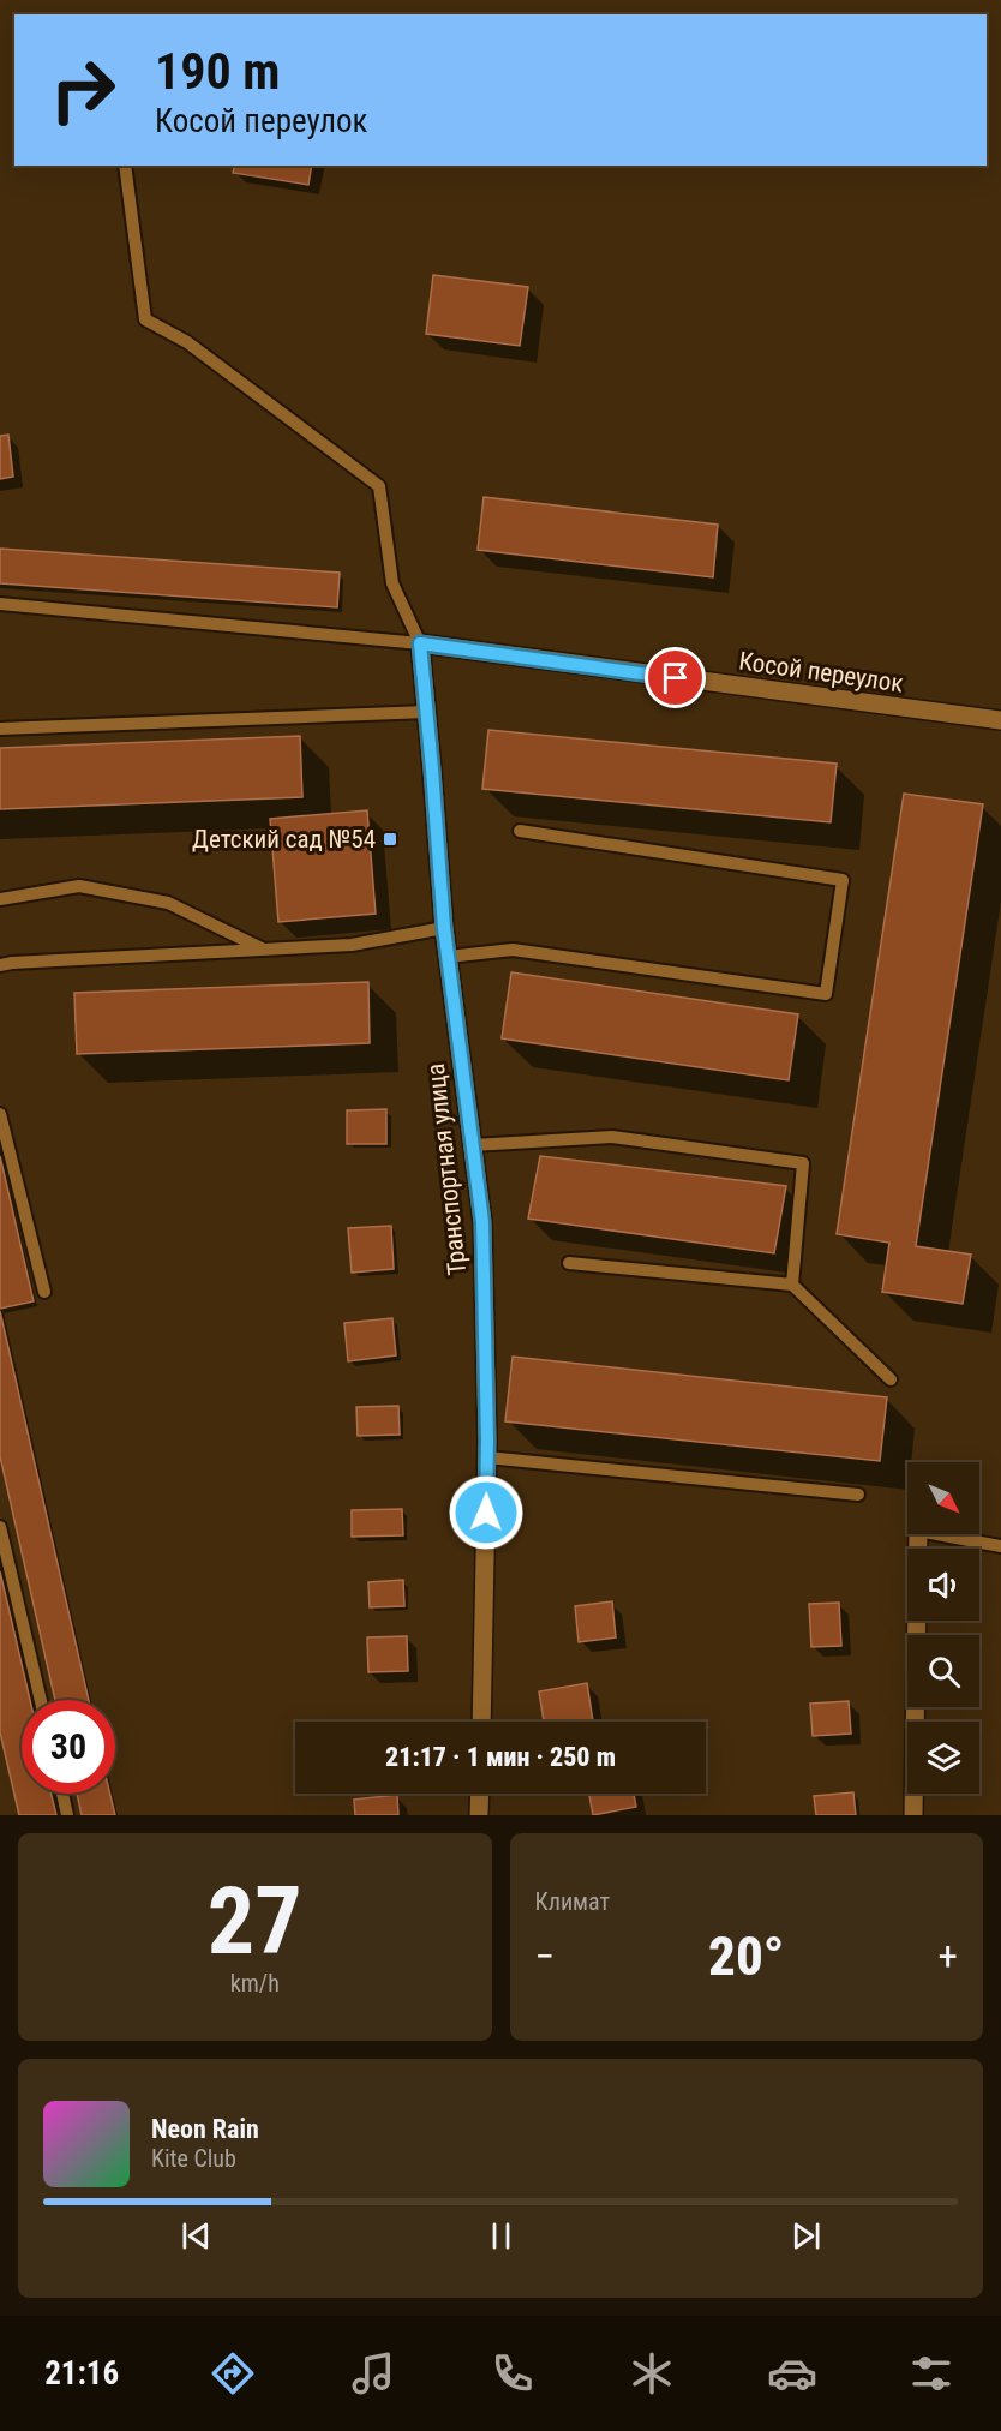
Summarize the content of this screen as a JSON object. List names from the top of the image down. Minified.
{"streets":{"street":["Косой переулок","Транспортная улица"]},"crossings":[["Косой переулок","Транспортная улица"]],"places":{"transit":["Детский сад №54"]},"north":"bottom right","page":{"turn":["190 m","Косой переулок"],"limit":"30","trip":"21:17 · 1 мин · 250 m","tile":[["27","km/h"],"Климат"],"heat":["−","20°","+"],"song":["Neon Rain","Kite Club"],"tabs":"21:16"}}
